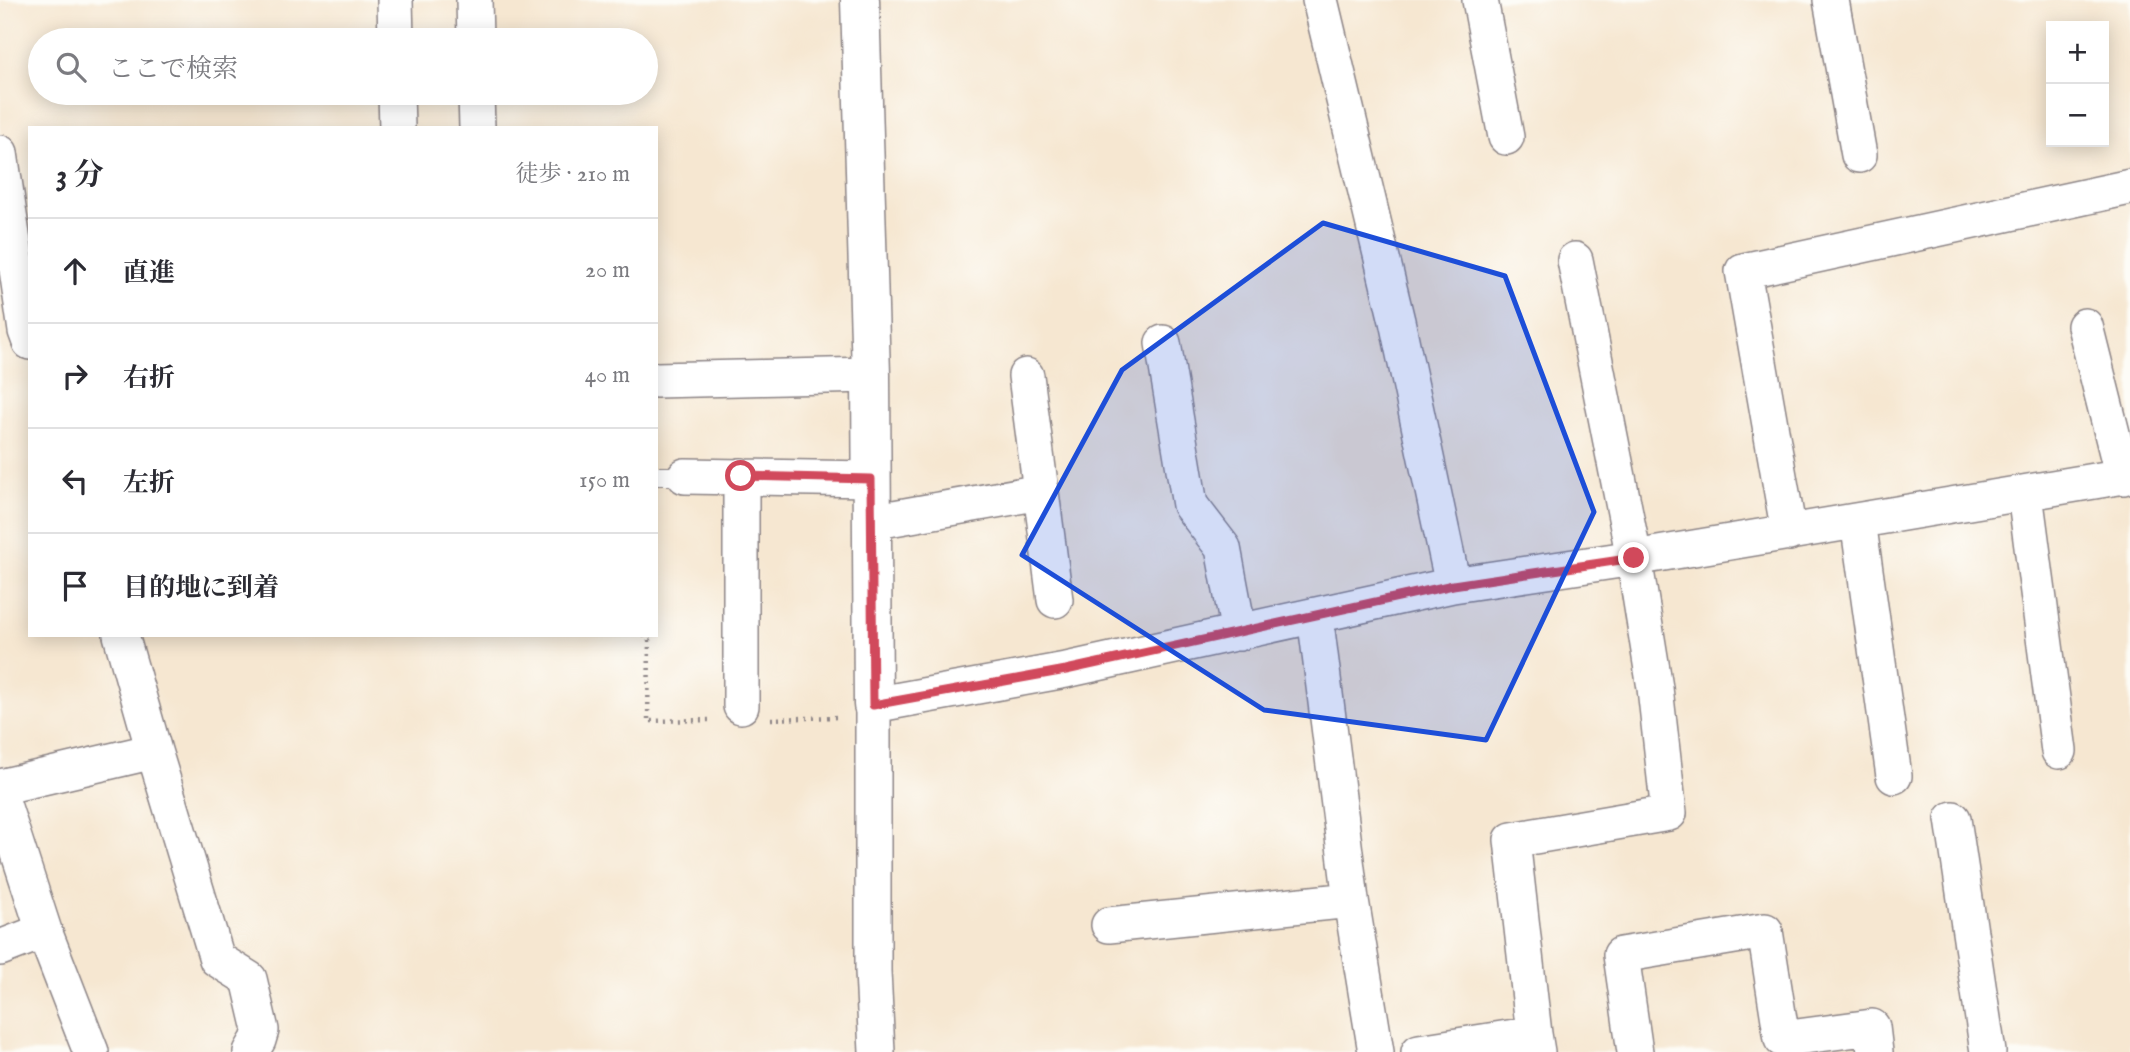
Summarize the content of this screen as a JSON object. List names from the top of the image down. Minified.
{"page":{"map_buttons":["+","−"],"search":"ここで検索","heading":["3 分","徒歩 · 210 m"],"list":[["直進","20 m"],["右折","40 m"],["左折","150 m"],"目的地に到着"]}}
